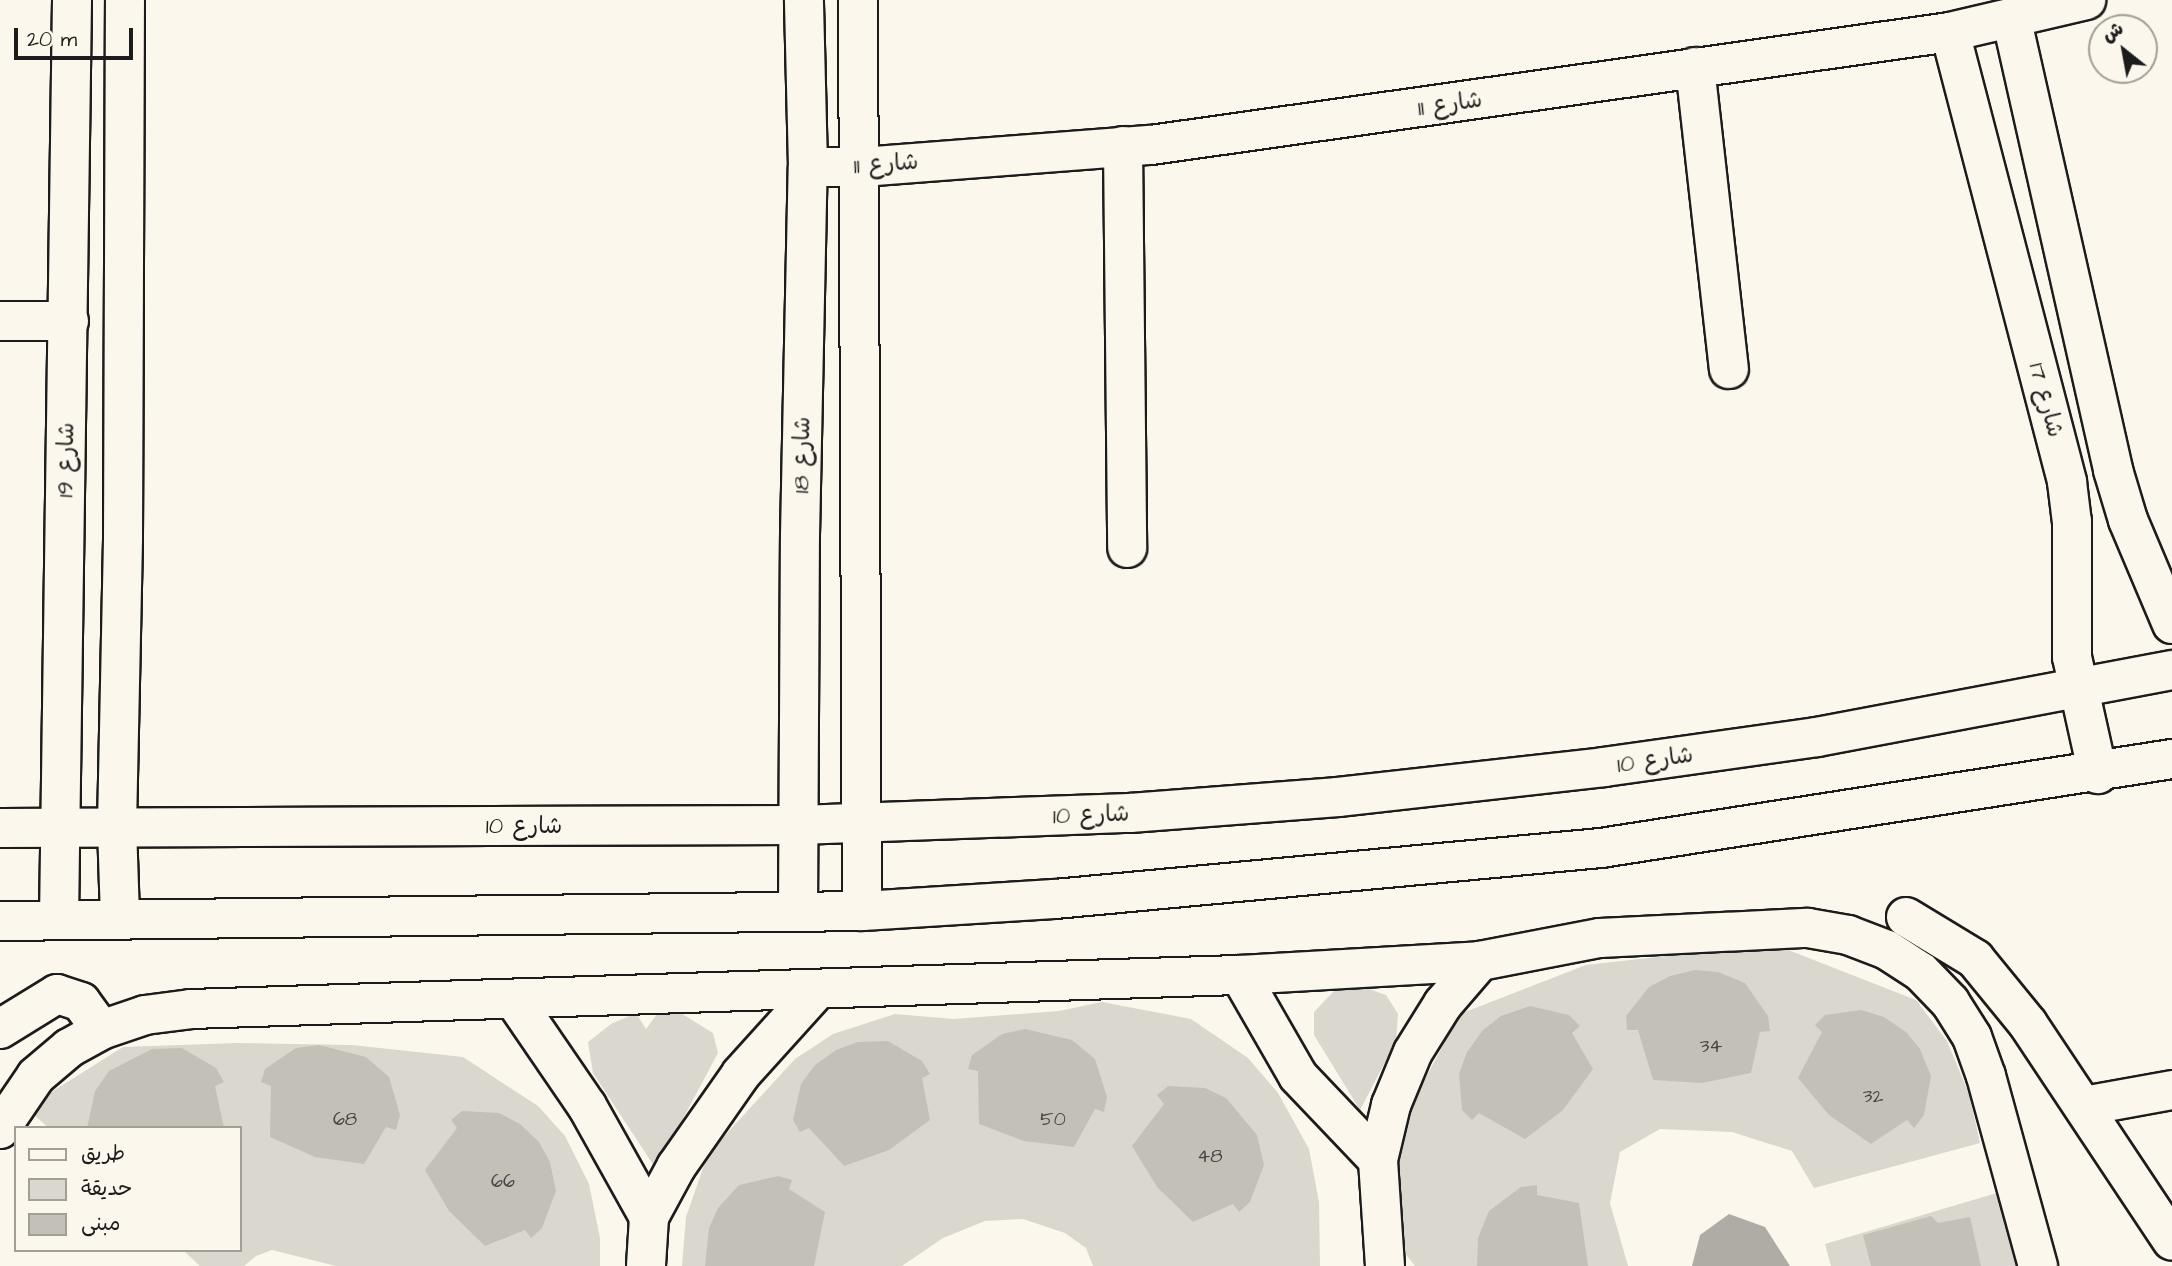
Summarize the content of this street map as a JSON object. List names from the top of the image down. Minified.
{"streets":{"street":["شارع 11","شارع 17","شارع 18","شارع 19","شارع 10"]},"crossings":[["شارع 11","شارع 17"],["شارع 11","شارع 18"],["شارع 17","شارع 10"],["شارع 18","شارع 10"],["شارع 19","شارع 10"]],"house_numbers":["34","32","68","50","48","66"],"legend":["طريق","حديقة","مبنى"],"scale_bar":"20 m","north":"top left"}
